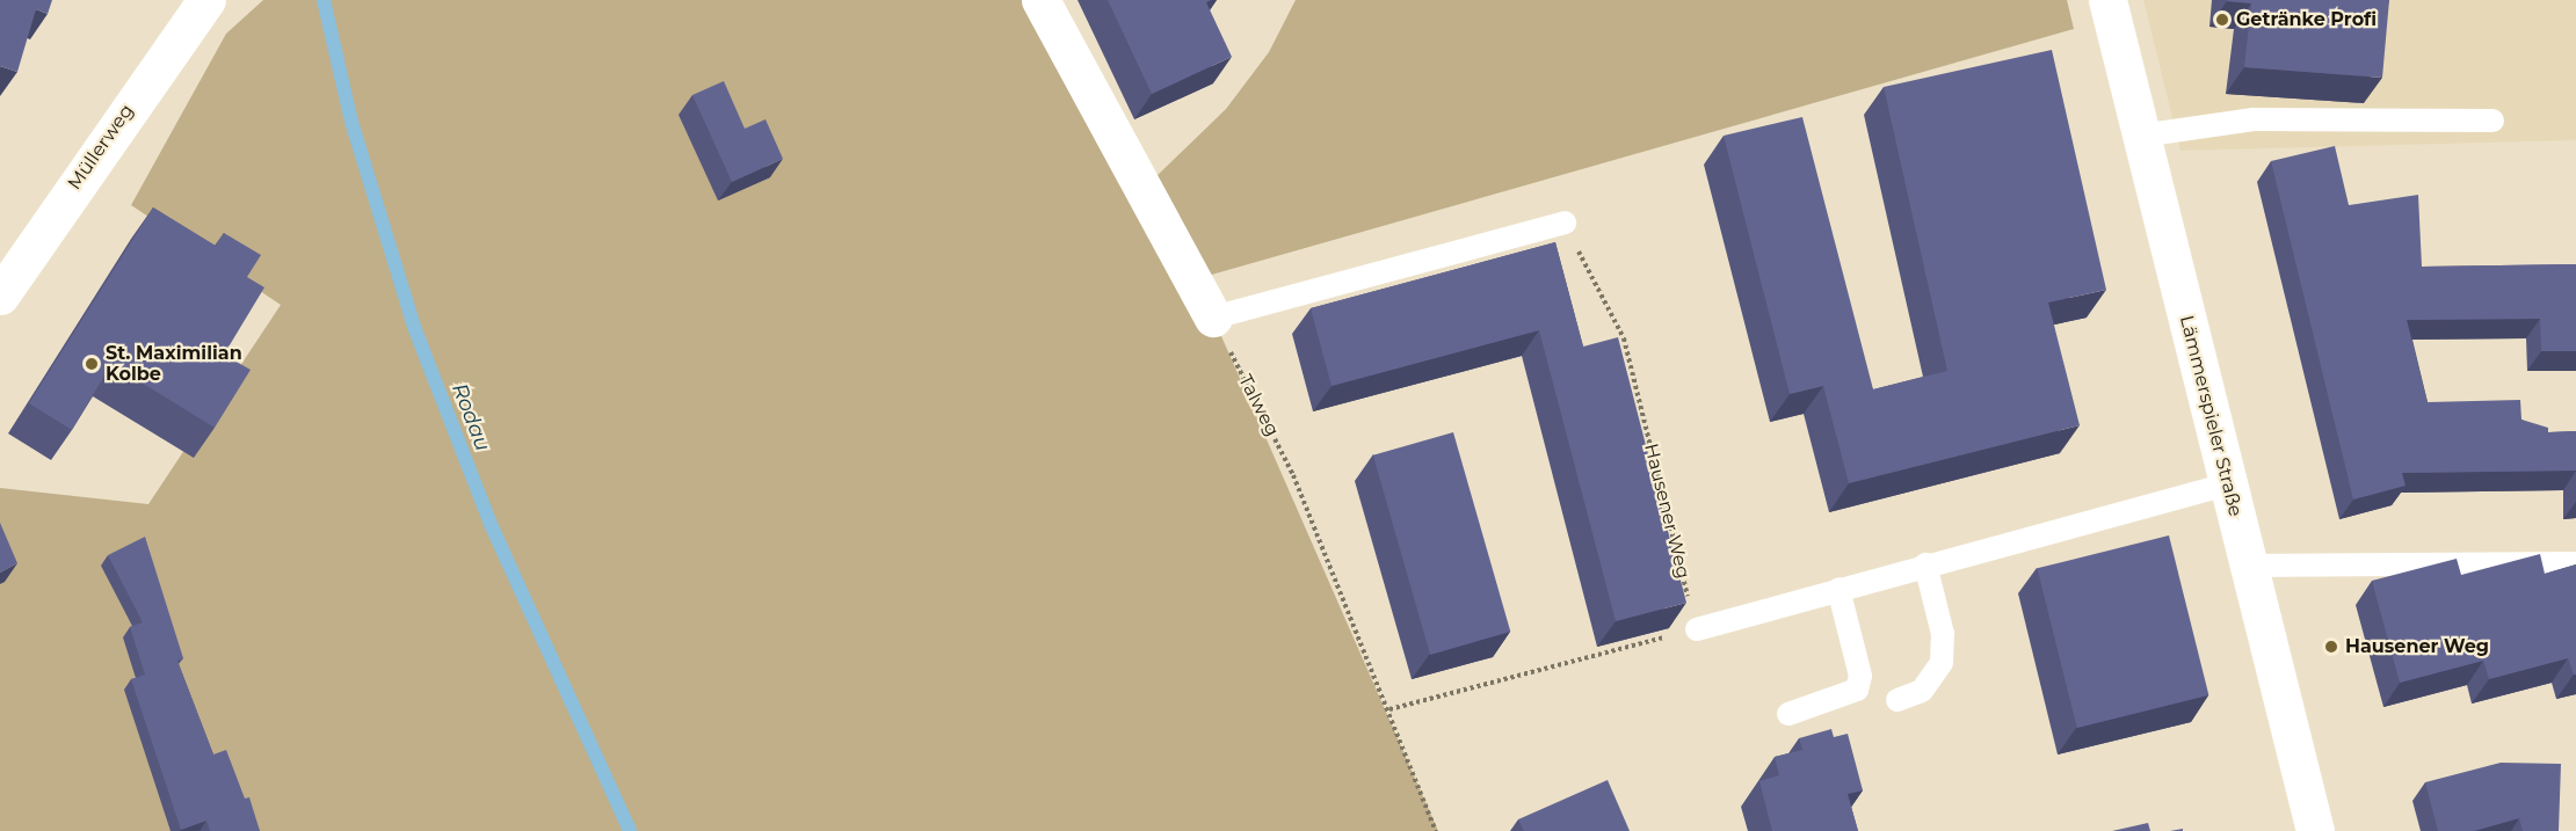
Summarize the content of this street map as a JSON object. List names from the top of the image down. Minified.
{"streets":{"main road":["Müllerweg","Lämmerspieler Straße"],"path":["Talweg","Hausener Weg"]},"water":["Rodau"],"places":["Getränke Profi","St. Maximilian Kolbe","Hausener Weg"]}
